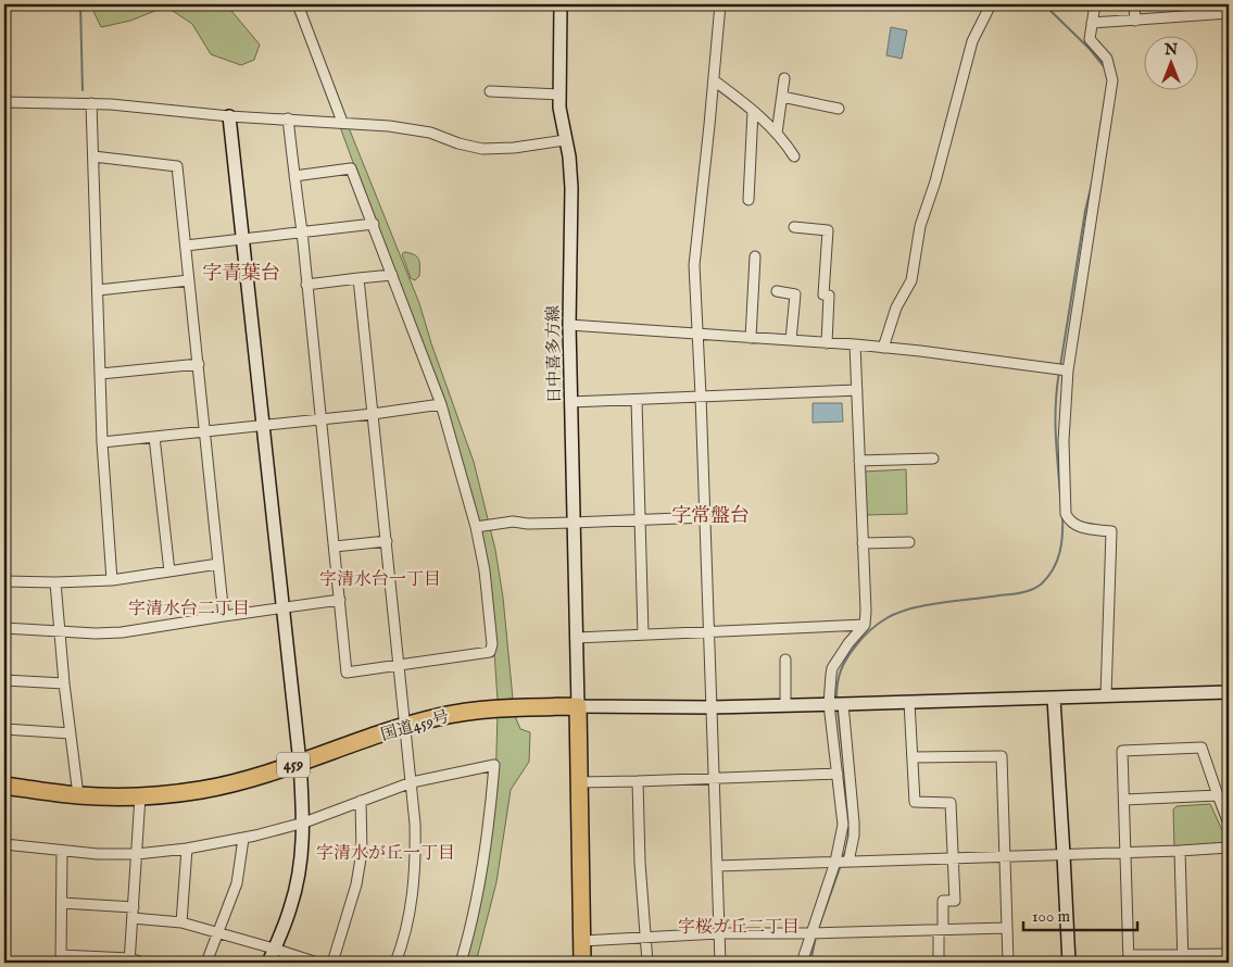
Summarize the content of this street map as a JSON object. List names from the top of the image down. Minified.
{"streets":{"highway":["国道459号","459"],"street":["日中喜多方線"]},"crossings":[["日中喜多方線","国道459号"]],"districts":["字青葉台","字常盤台","字清水台一丁目","字清水台二丁目","字清水が丘一丁目","字桜ガ丘二丁目"],"scale_bar":"100 m","north":"top"}
